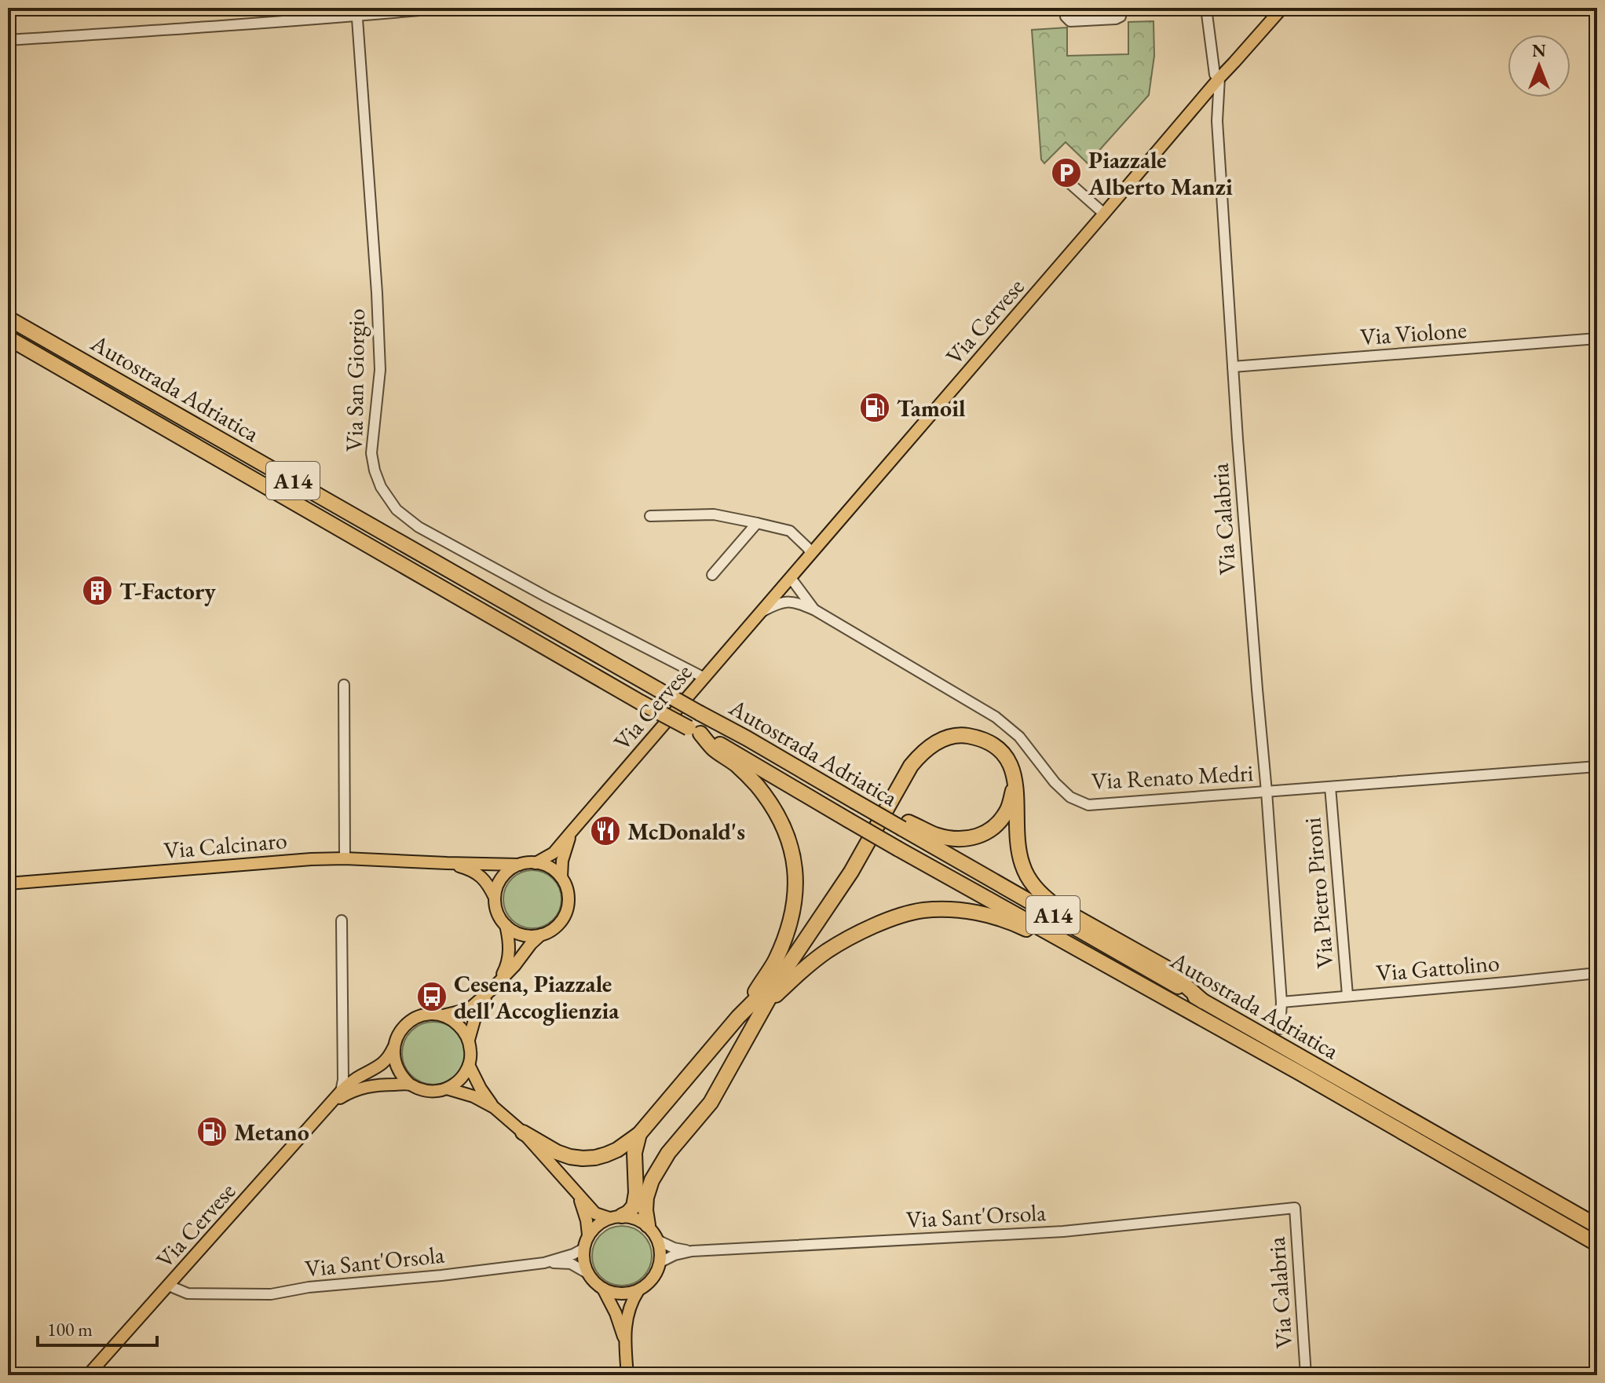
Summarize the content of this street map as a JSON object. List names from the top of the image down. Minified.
{"streets":{"highway":["Autostrada Adriatica","A14"],"main road":["Via Cervese","Via Calcinaro"],"street":["Via Violone","Via San Giorgio","Via Calabria","Via Renato Medri","Via Pietro Pironi","Via Gattolino","Via Sant'Orsola"]},"crossings":[["Via Cervese","Via San Giorgio"],["Via Cervese","Via Calabria"],["Via Cervese","Via Renato Medri"],["Via Cervese","Via Calcinaro"],["Via Cervese","Via Sant'Orsola"],["Via Violone","Via Calabria"],["Via Calabria","Via Renato Medri"],["Via Calabria","Via Gattolino"],["Via Calabria","Via Sant'Orsola"],["Via Renato Medri","Via Pietro Pironi"],["Via Pietro Pironi","Via Gattolino"]],"places":{"parking":["Piazzale Alberto Manzi"],"fuel station":["Tamoil","Metano"],"building":["T-Factory"],"restaurant":["McDonald's"],"bus stop":["Cesena, Piazzale dell'Accoglienzia"]},"scale_bar":"100 m","north":"top"}
